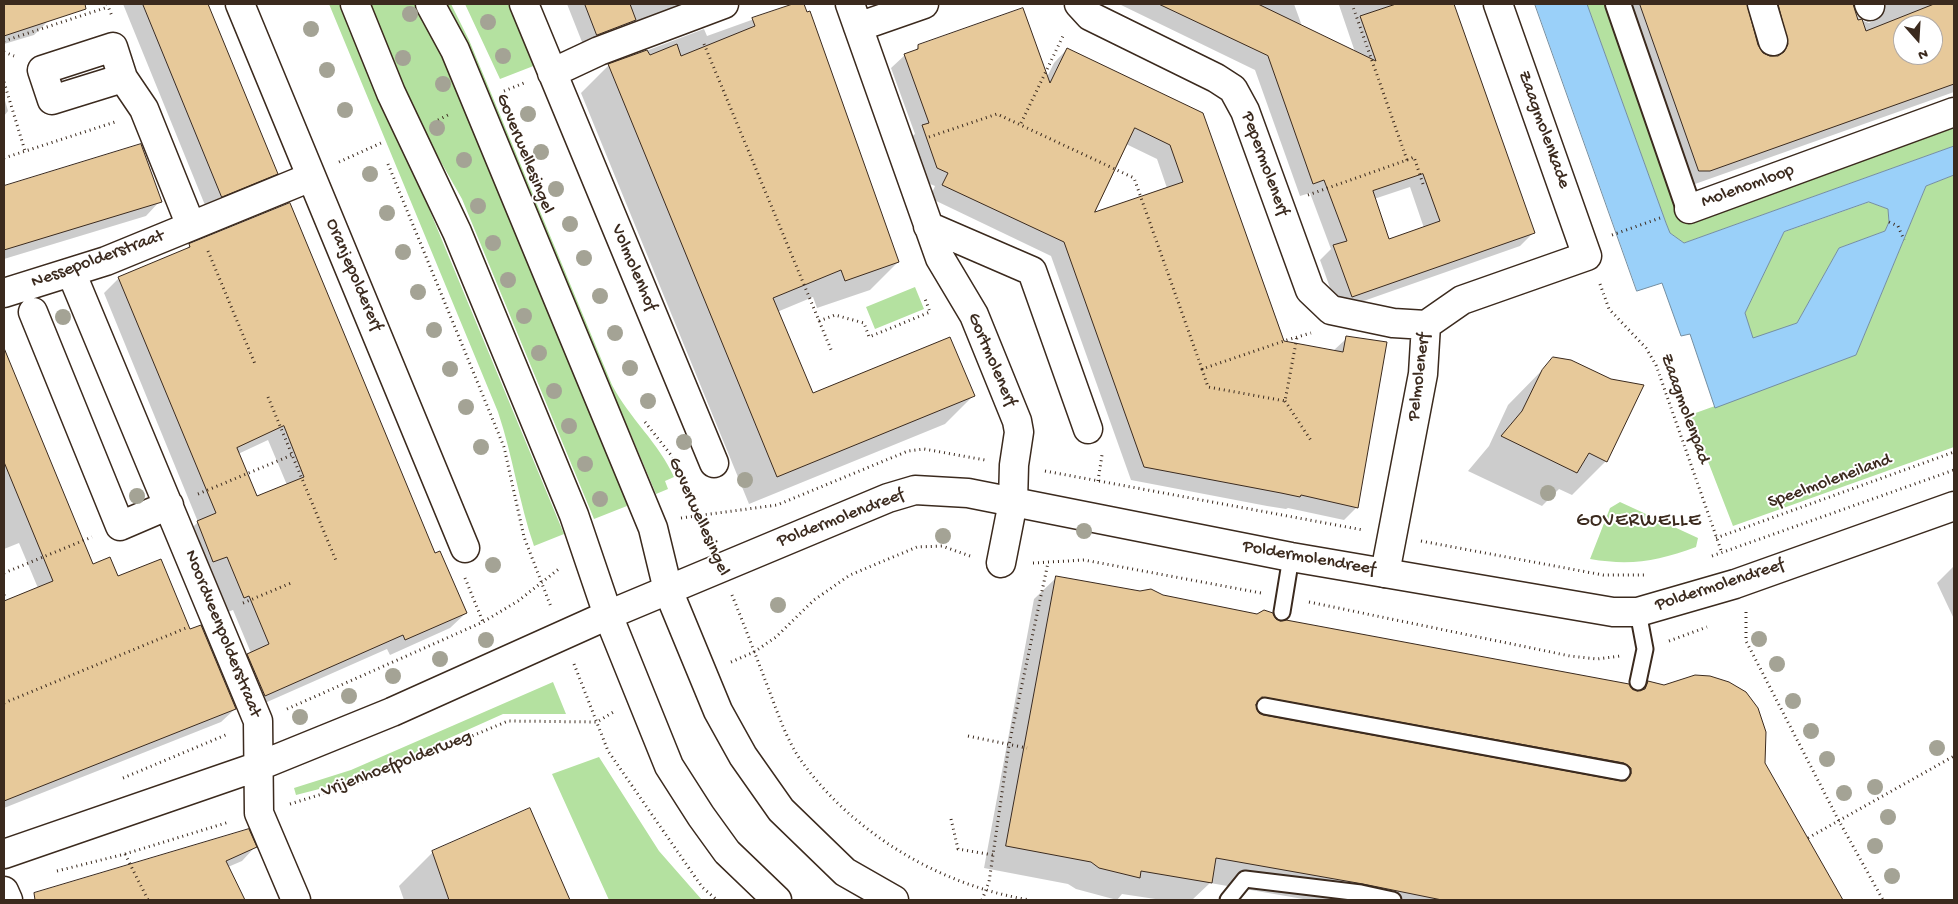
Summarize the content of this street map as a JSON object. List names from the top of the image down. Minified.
{"streets":{"street":["Zaagmolenkade","Goverwellesingel","Pepermolenerf","Molenomloop","Nessepolderstraat","Volmolenhof","Oranjepoldererf","Gortmolenerf","Pelmolenerf","Poldermolendreef","Noordveenpolderstraat"],"path":["Zaagmolenpad","Speelmoleneiland","Vrijenhoefpolderweg"]},"crossings":[["Zaagmolenkade","Pelmolenerf"],["Zaagmolenkade","Zaagmolenpad"],["Goverwellesingel","Poldermolendreef"],["Nessepolderstraat","Oranjepoldererf"],["Nessepolderstraat","Noordveenpolderstraat"],["Gortmolenerf","Poldermolendreef"],["Pelmolenerf","Zaagmolenpad"],["Pelmolenerf","Poldermolendreef"],["Zaagmolenpad","Speelmoleneiland"],["Zaagmolenpad","Poldermolendreef"],["Noordveenpolderstraat","Vrijenhoefpolderweg"]],"districts":["GOVERWELLE"],"north":"bottom"}
